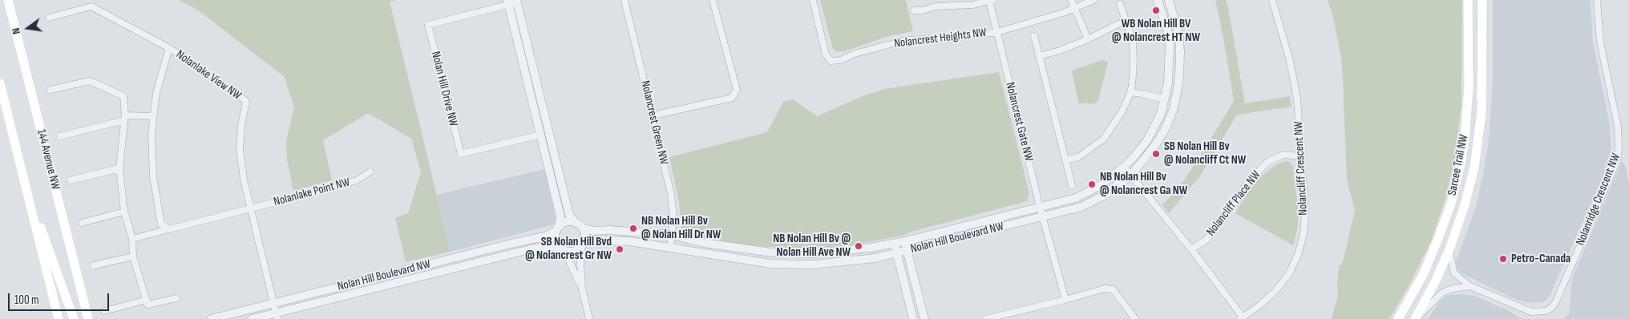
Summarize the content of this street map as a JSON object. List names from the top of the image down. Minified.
{"streets":{"main road":["144 Avenue NW","Sarcee Trail NW"],"street":["Nolancrest Heights NW","Nolanlake View NW","Nolan Hill Drive NW","Nolancrest Gate NW","Nolancrest Green NW","Nolancliff Crescent NW","Nolanlake Point NW","Nolanridge Crescent NW","Nolancliff Place NW","Nolan Hill Boulevard NW"]},"crossings":[["Nolancrest Heights NW","Nolancrest Gate NW"],["Nolanlake View NW","Nolanlake Point NW"],["Nolanlake View NW","Nolan Hill Boulevard NW"],["Nolan Hill Drive NW","Nolan Hill Boulevard NW"],["Nolancrest Gate NW","Nolan Hill Boulevard NW"],["Nolancrest Green NW","Nolan Hill Boulevard NW"],["Nolancliff Crescent NW","Nolancliff Place NW"],["Nolancliff Crescent NW","Nolan Hill Boulevard NW"]],"places":["WB Nolan Hill BV @ Nolancrest HT NW","SB Nolan Hill Bv @ Nolancliff Ct NW","NB Nolan Hill Bv @ Nolancrest Ga NW","NB Nolan Hill Bv @ Nolan Hill Dr NW","NB Nolan Hill Bv @ Nolan Hill Ave NW","SB Nolan Hill Bvd @ Nolancrest Gr NW","Petro-Canada"],"scale_bar":"100 m","north":"left"}
